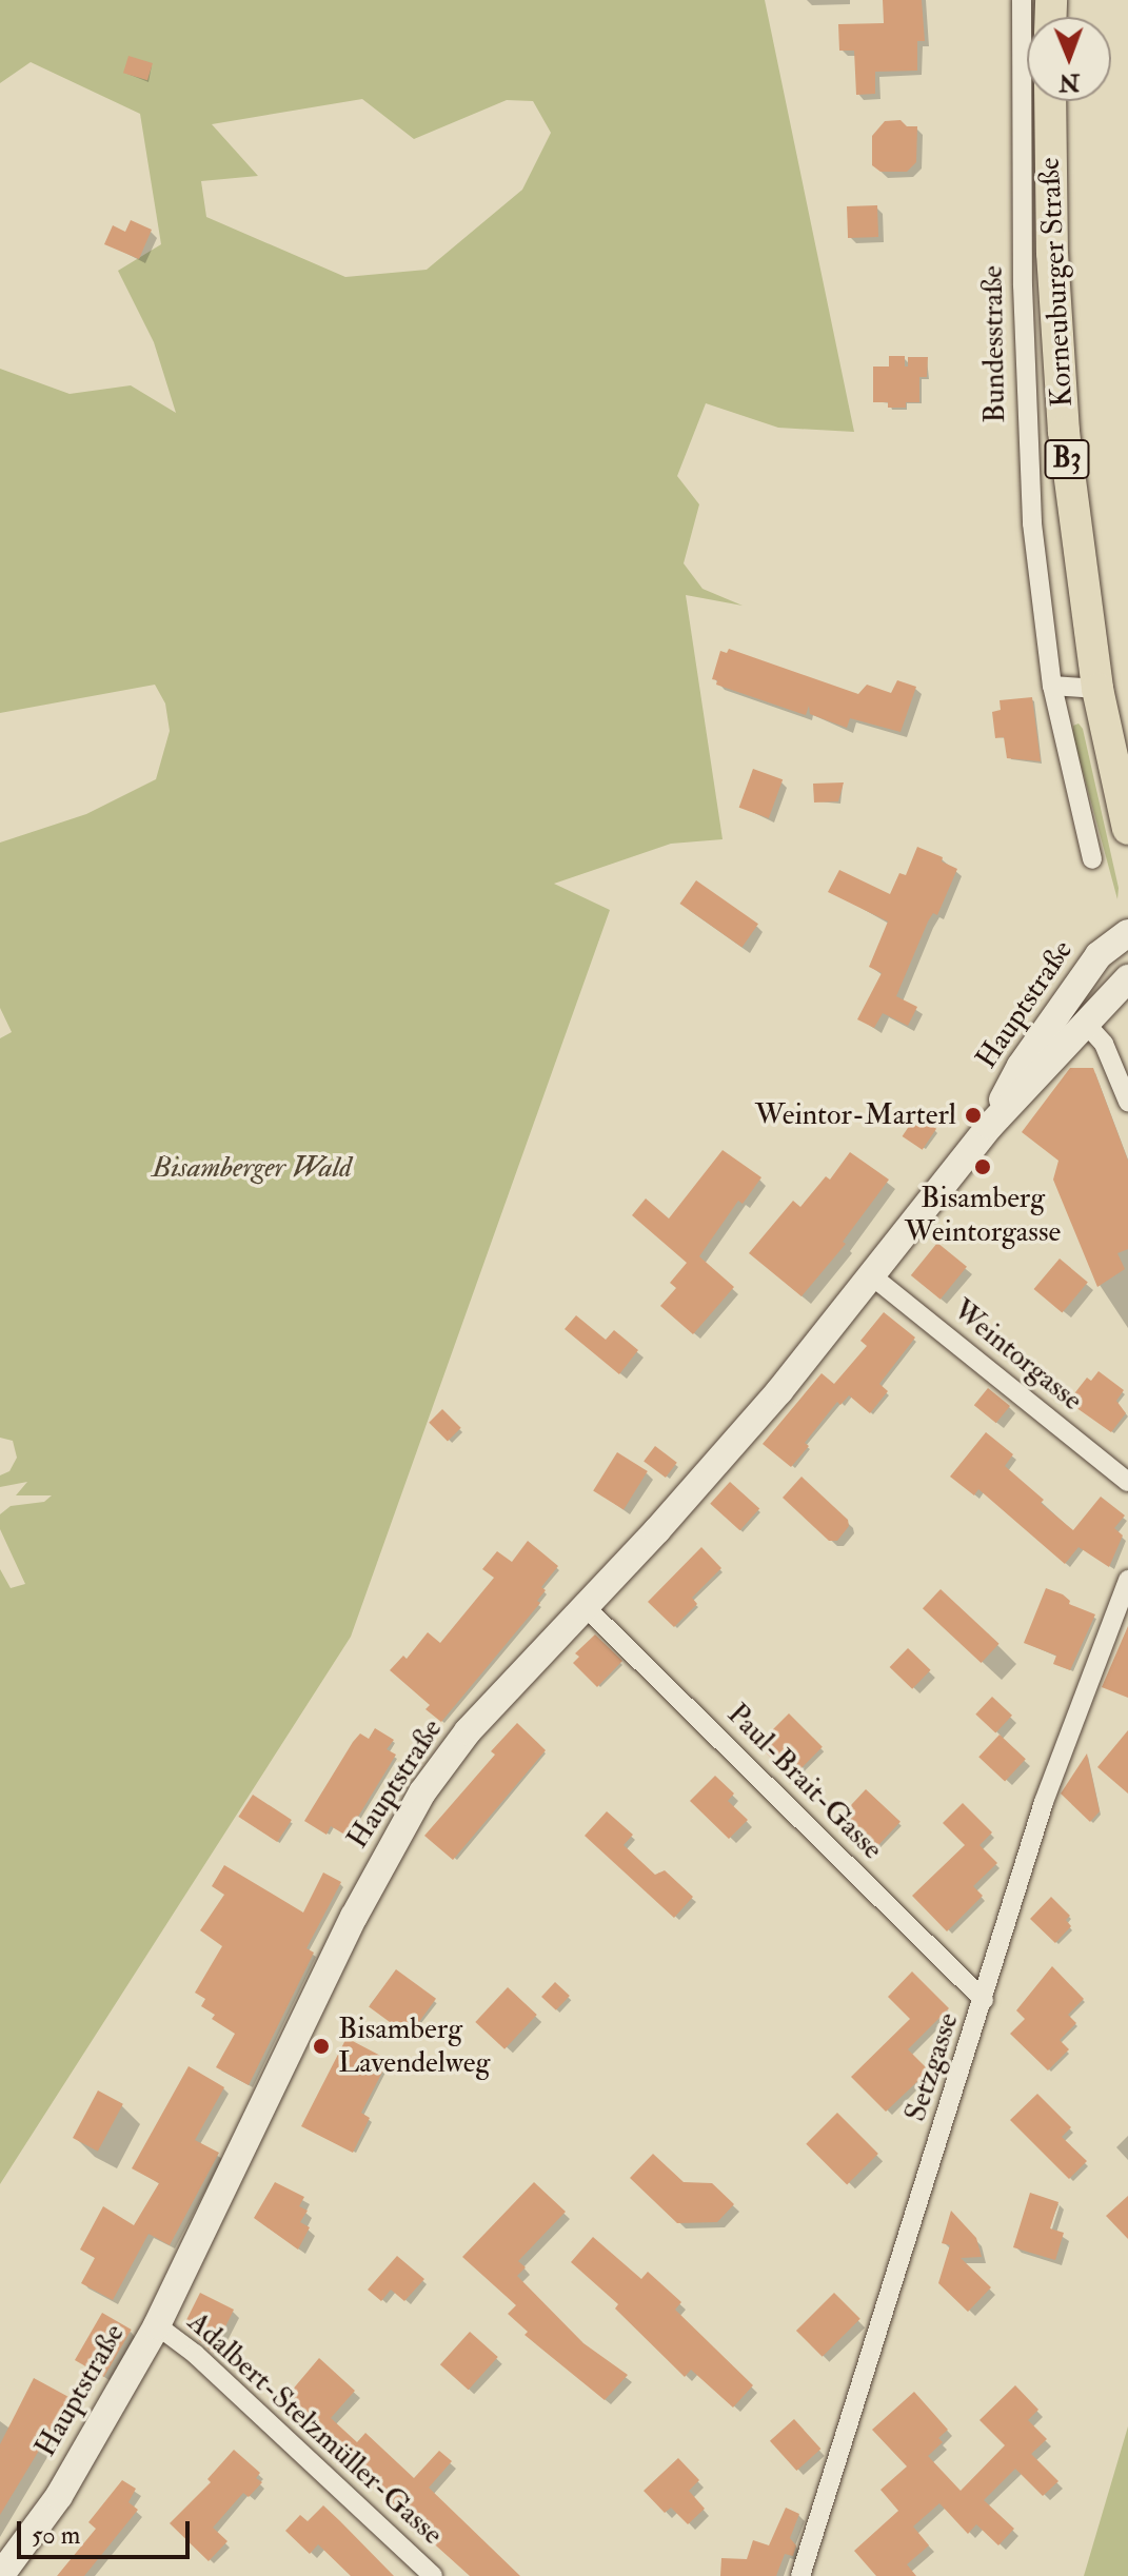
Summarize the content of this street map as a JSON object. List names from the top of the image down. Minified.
{"streets":{"main road":["Korneuburger Straße","B3","Hauptstraße"],"street":["Bundesstraße","Weintorgasse","Paul-Brait-Gasse","Setzgasse","Adalbert-Stelzmüller-Gasse"]},"crossings":[["Hauptstraße","Weintorgasse"],["Hauptstraße","Paul-Brait-Gasse"],["Hauptstraße","Adalbert-Stelzmüller-Gasse"],["Paul-Brait-Gasse","Setzgasse"]],"parks":["Bisamberger Wald"],"places":["Weintor-Marterl","Bisamberg Weintorgasse","Bisamberg Lavendelweg"],"scale_bar":"50 m","north":"bottom"}
